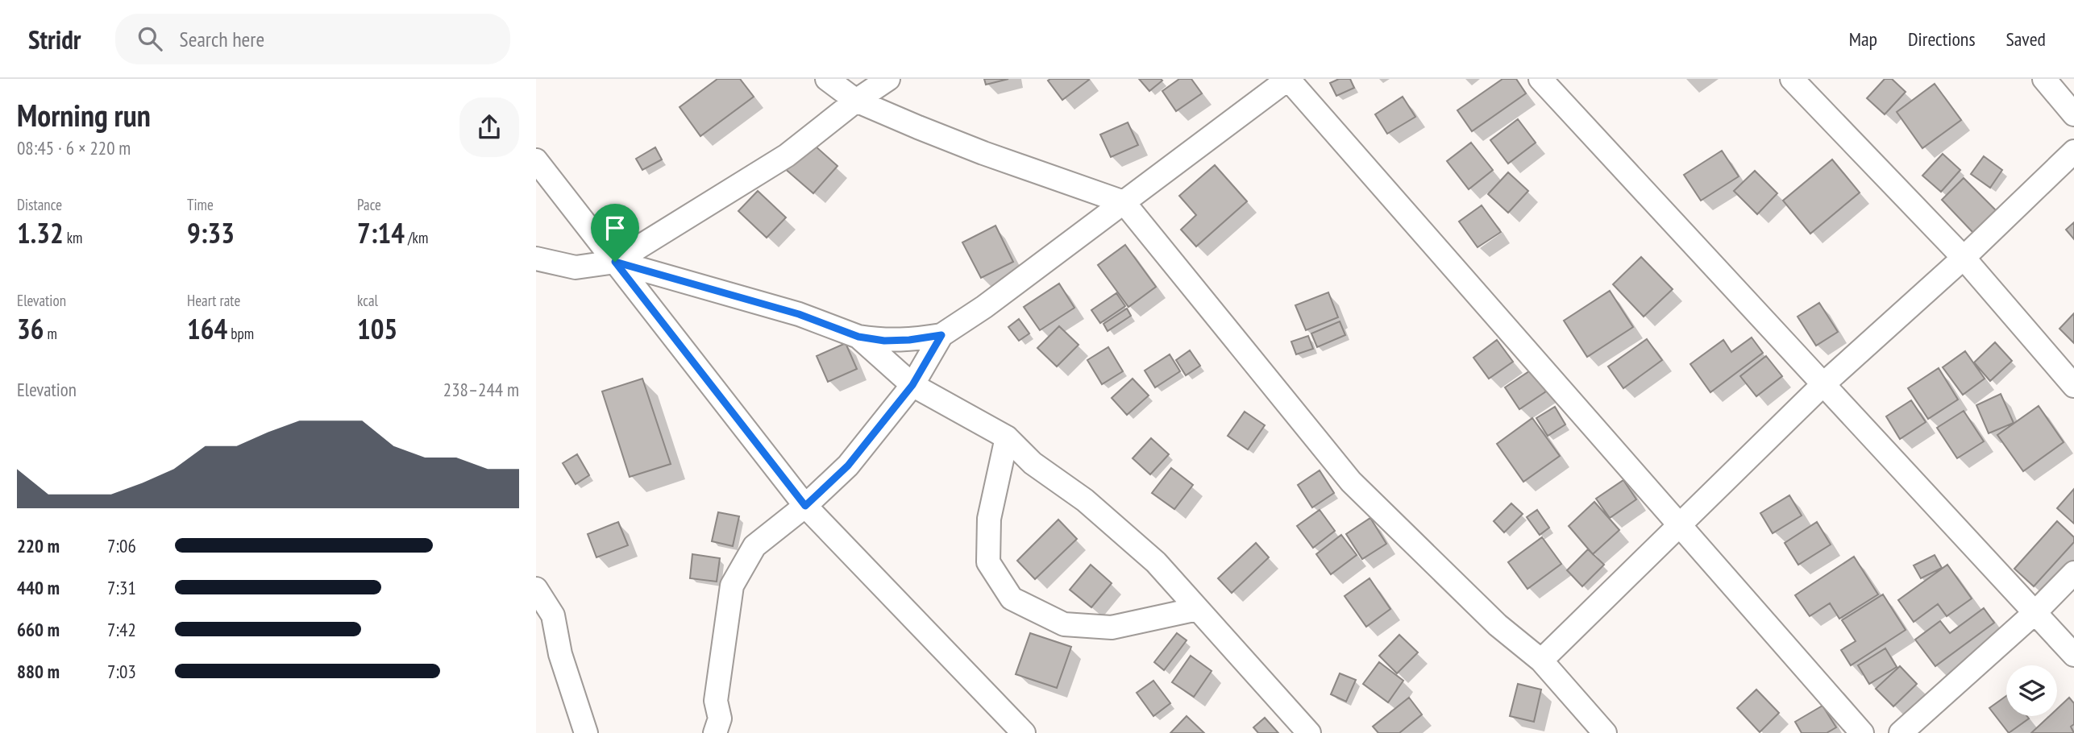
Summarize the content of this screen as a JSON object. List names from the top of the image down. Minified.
{"page":{"header":"Stridr","search":"Search here","nav":["Map","Directions","Saved"],"heading":["Morning run","08:45 · 6 × 220 m"],"stats":[["Distance","1.32 km"],["Time","9:33"],["Pace","7:14 /km"],["Elevation","36 m"],["Heart rate","164 bpm"],["kcal","105"]],"chart":["Elevation","238–244 m"],"list":[{"name":"220 m","note":"7:06"},{"name":"440 m","note":"7:31"},{"name":"660 m","note":"7:42"},{"name":"880 m","note":"7:03"}]}}
